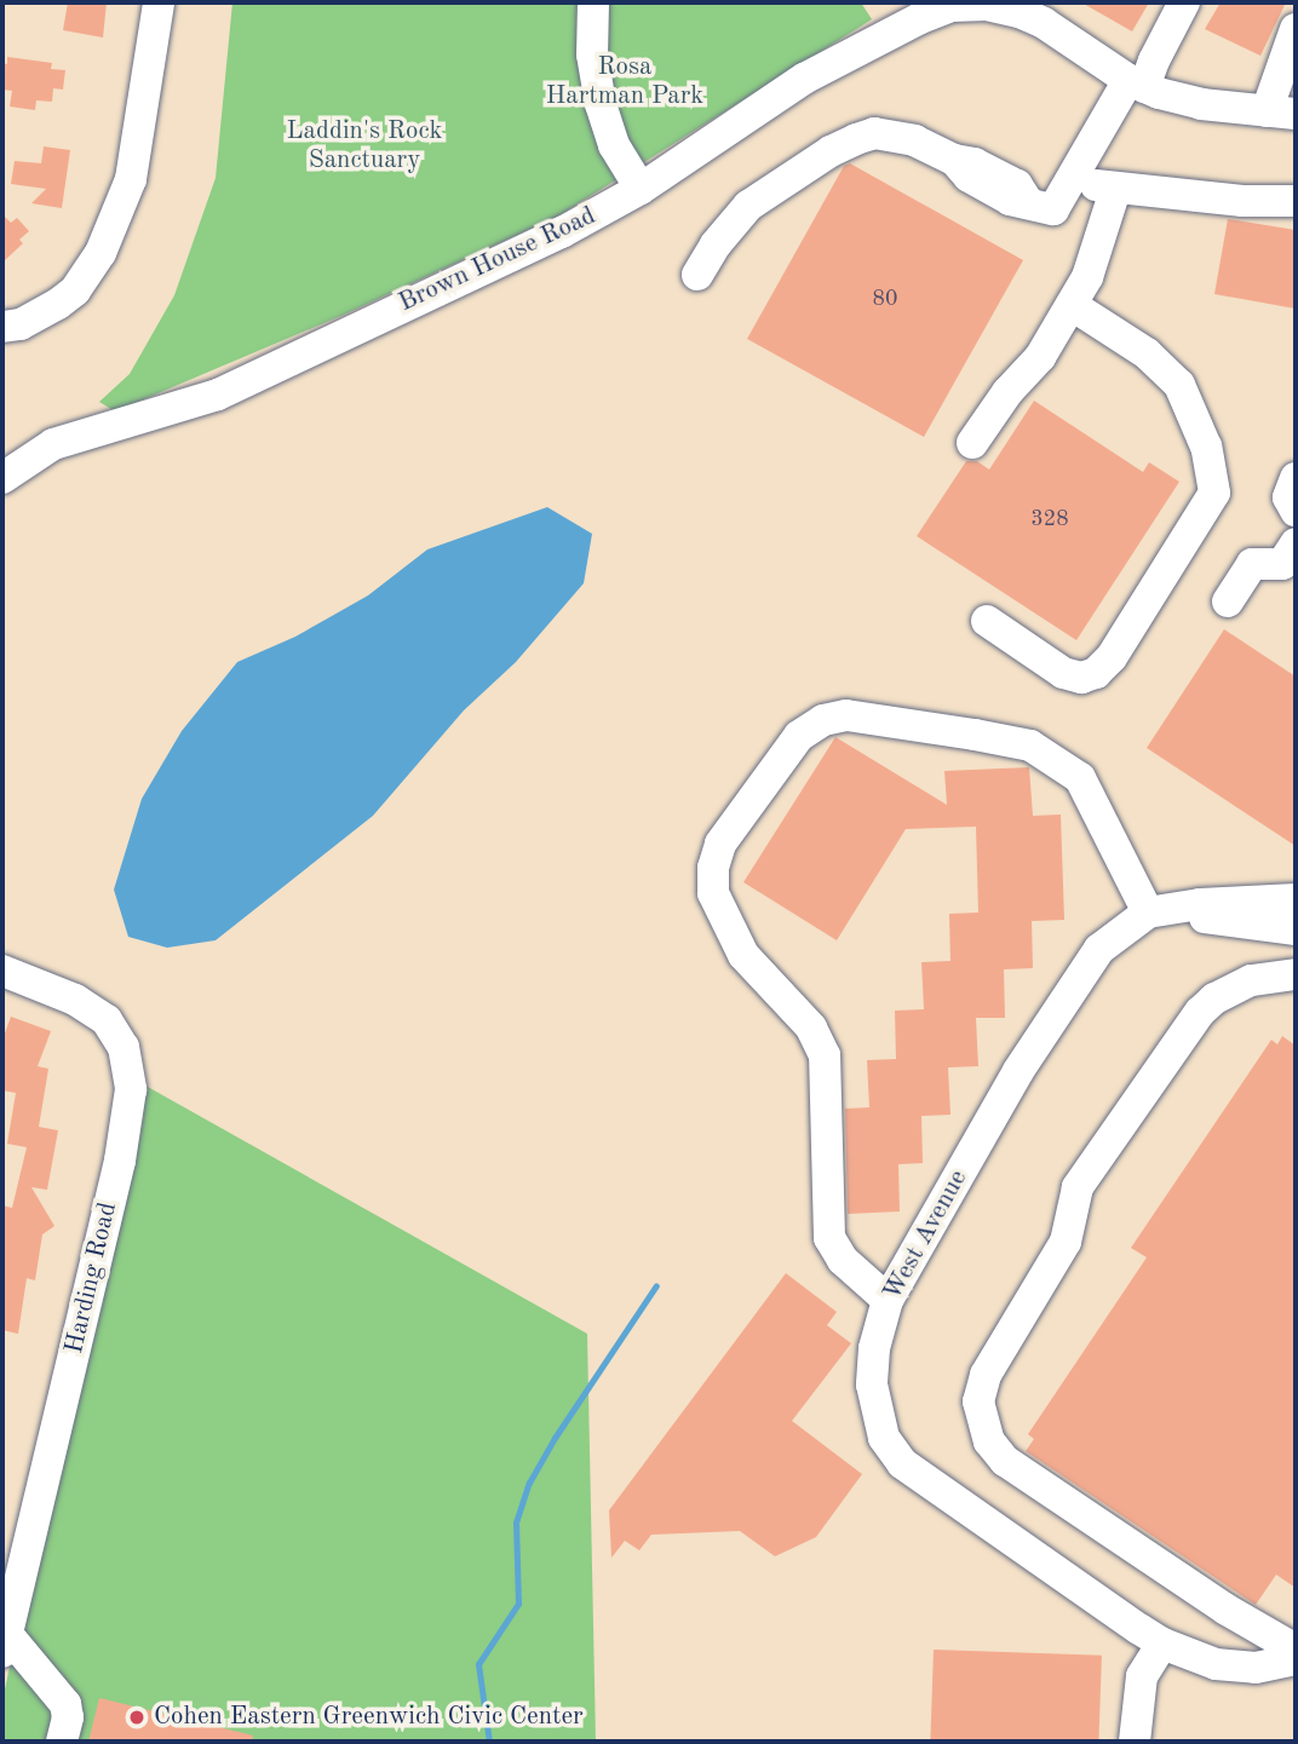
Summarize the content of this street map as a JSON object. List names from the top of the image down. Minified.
{"streets":{"street":["Brown House Road","West Avenue","Harding Road"]},"parks":["Rosa Hartman Park","Laddin's Rock Sanctuary"],"places":["Cohen Eastern Greenwich Civic Center"],"house_numbers":["80","328"]}
